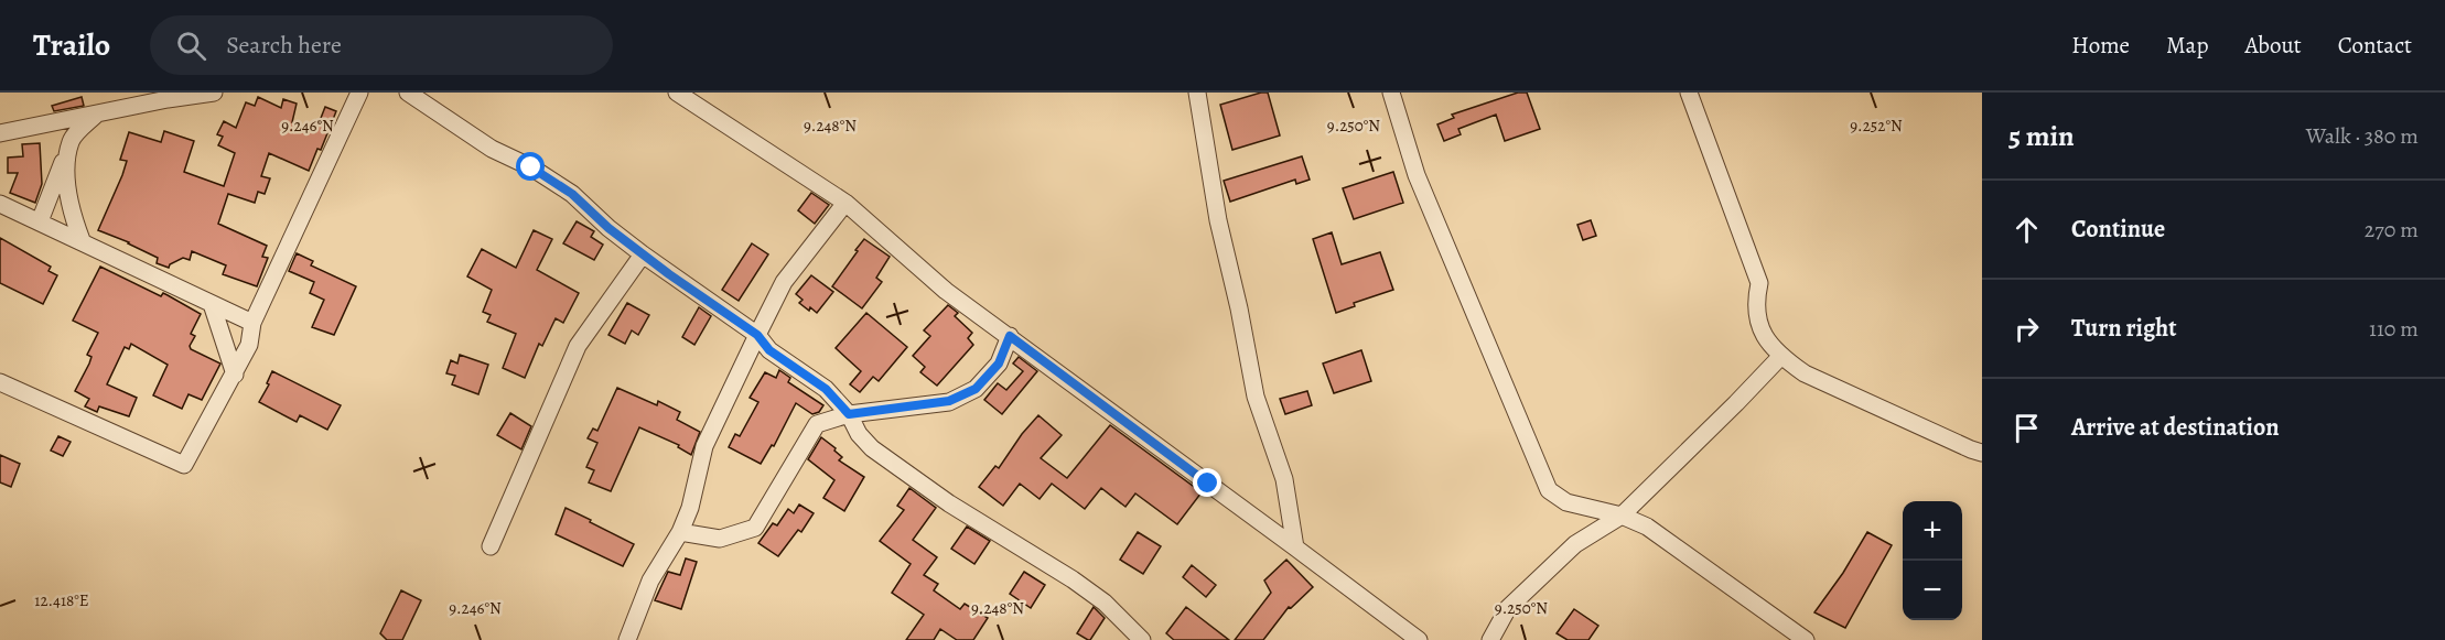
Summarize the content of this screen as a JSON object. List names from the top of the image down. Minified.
{"page":{"header":"Trailo","search":"Search here","nav":["Home","Map","About","Contact"],"heading":["5 min","Walk · 380 m"],"list":[["Continue","270 m"],["Turn right","110 m"],"Arrive at destination"],"map_buttons":["+","−"]},"coordinates":["9.246°N","9.248°N","9.250°N","9.252°N","12.418°E"]}
